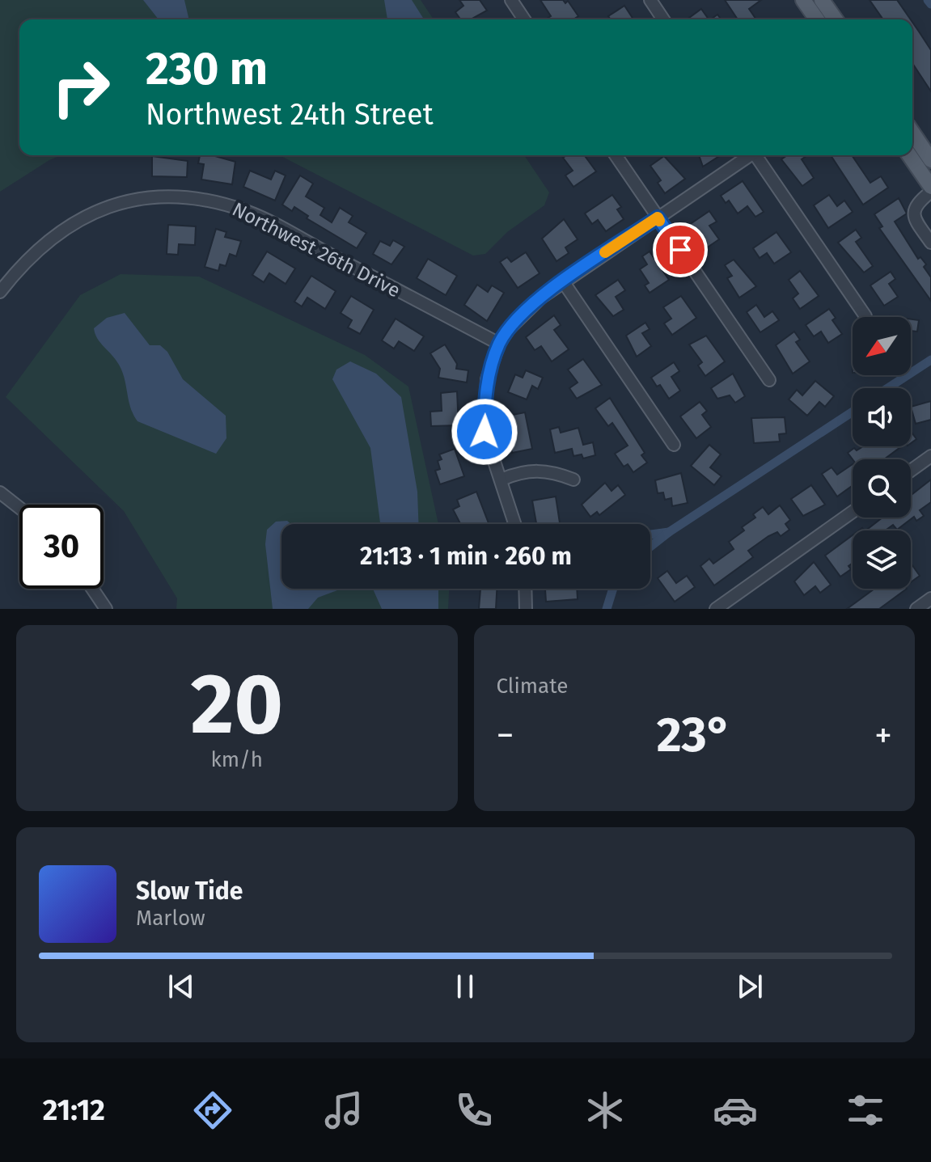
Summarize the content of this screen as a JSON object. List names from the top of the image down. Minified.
{"streets":{"street":["Northwest 26th Drive"]},"north":"bottom left","page":{"turn":["230 m","Northwest 24th Street"],"limit":"30","trip":"21:13 · 1 min · 260 m","tile":[["20","km/h"],"Climate"],"heat":["−","23°","+"],"song":["Slow Tide","Marlow"],"tabs":"21:12"}}
